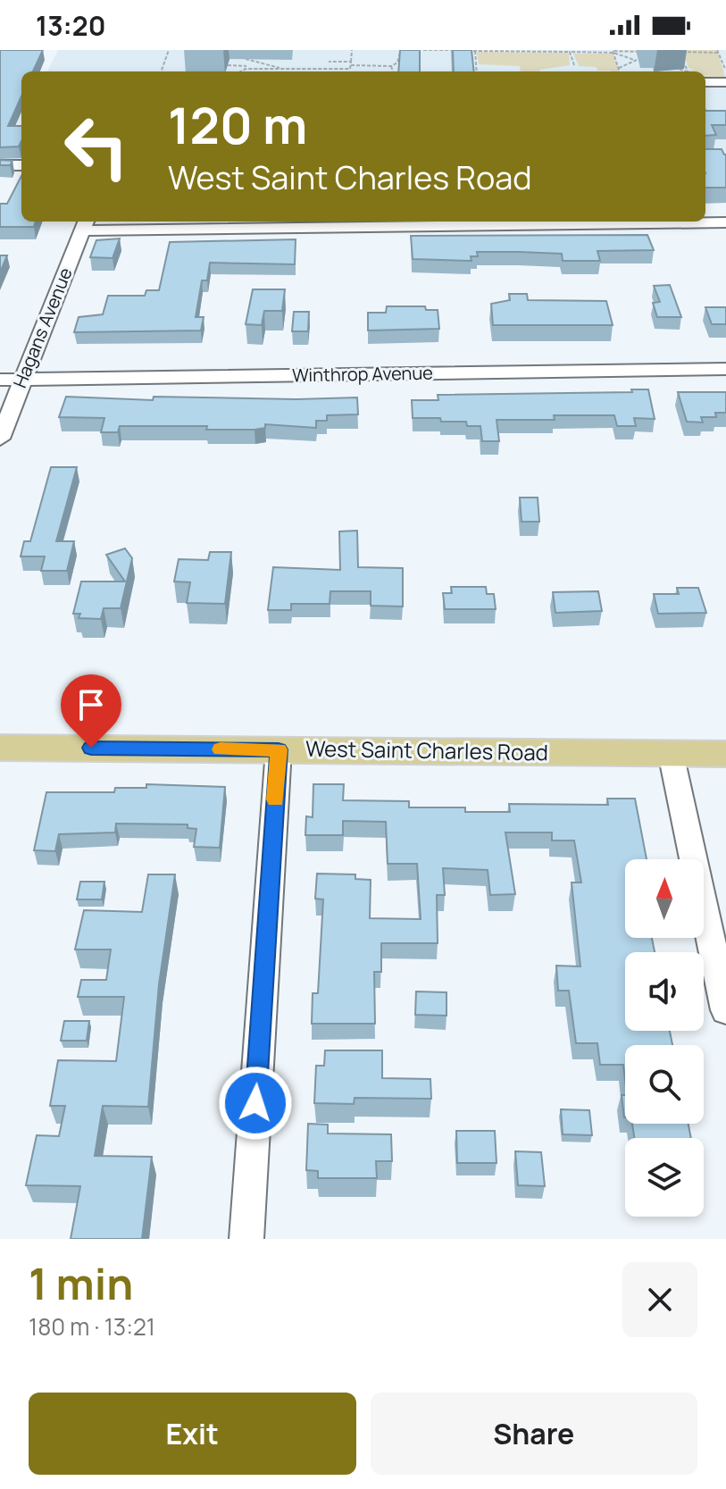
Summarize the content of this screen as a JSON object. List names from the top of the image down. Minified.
{"streets":{"main road":["West Saint Charles Road"],"street":["Hagans Avenue","Winthrop Avenue"]},"crossings":[["Hagans Avenue","Winthrop Avenue"]],"north":"top","page":{"status":"13:20","turn":["120 m","West Saint Charles Road"],"heading":["1 min","180 m · 13:21"],"buttons":["Exit","Share"]}}
